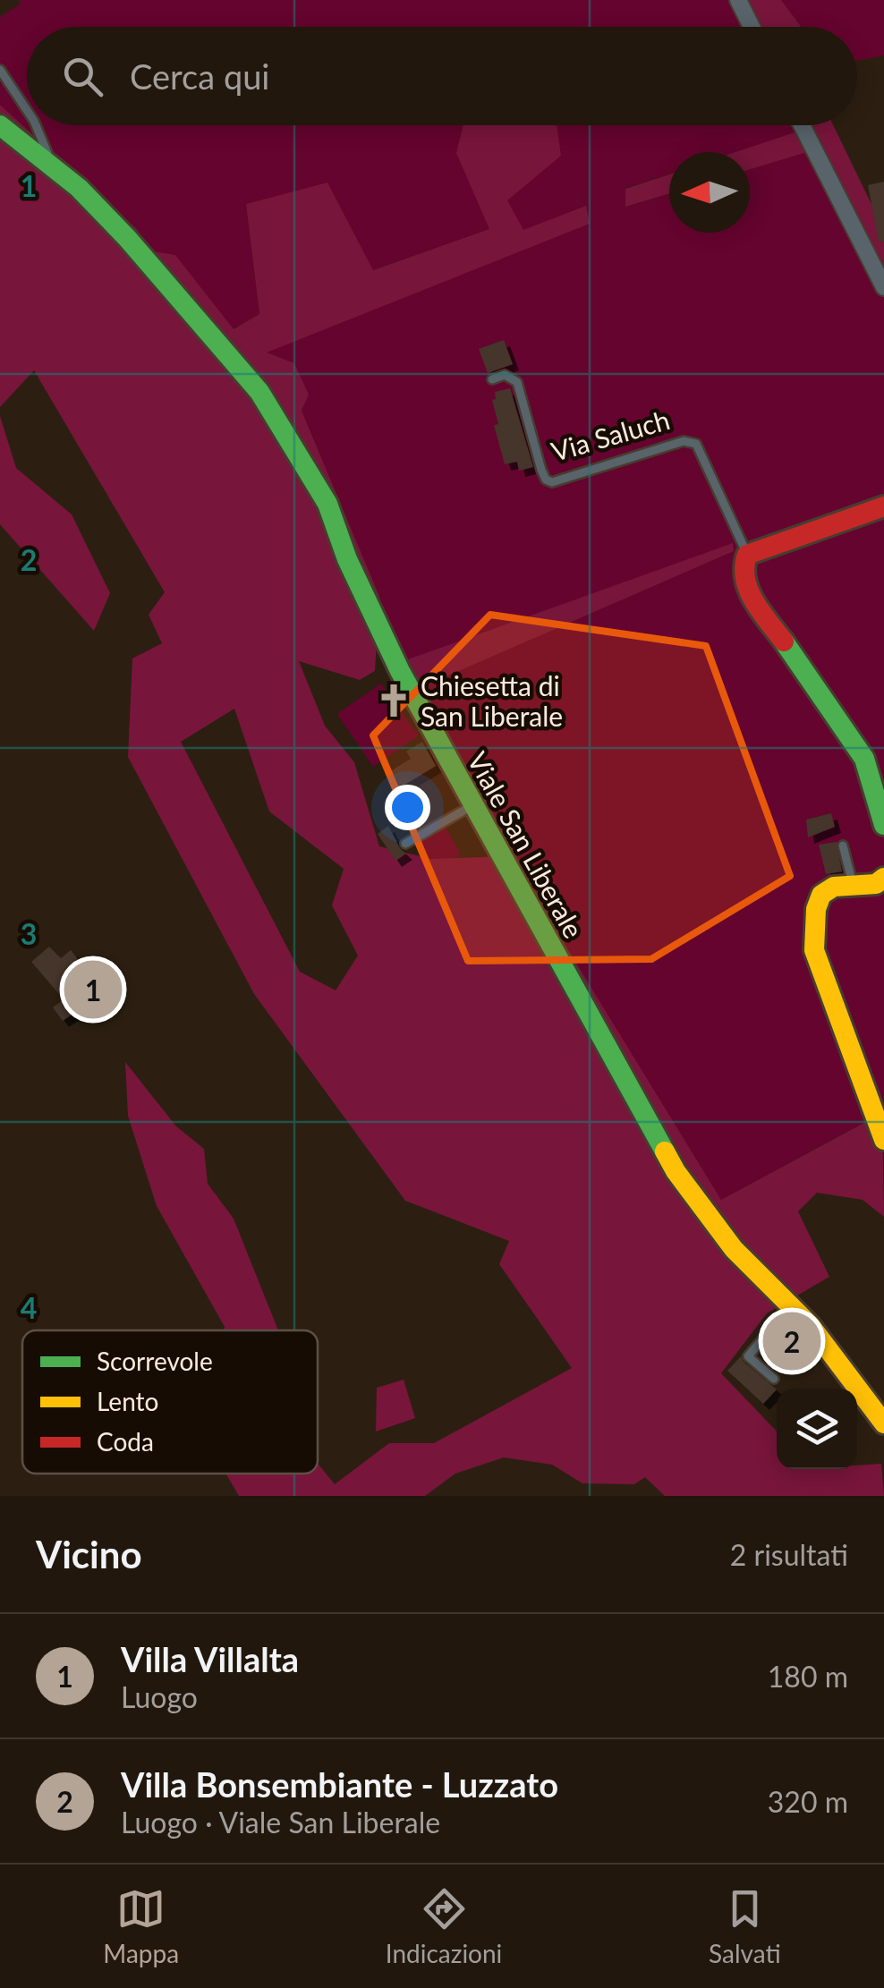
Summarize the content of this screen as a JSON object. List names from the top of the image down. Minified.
{"streets":{"street":["Via Saluch","Viale San Liberale"]},"places":{"church":["Chiesetta di San Liberale"]},"legend":["Scorrevole","Lento","Coda"],"north":"left","page":{"search":"Cerca qui","pins":["1","2"],"heading":["Vicino","2 risultati"],"list":[{"mark":"1","name":"Villa Villalta","note":"Luogo","value":"180 m"},{"mark":"2","name":"Villa Bonsembiante - Luzzato","note":"Luogo · Viale San Liberale","value":"320 m"}],"nav":["Mappa","Indicazioni","Salvati"]},"grid":{"rows":["1","2","3","4"]}}
